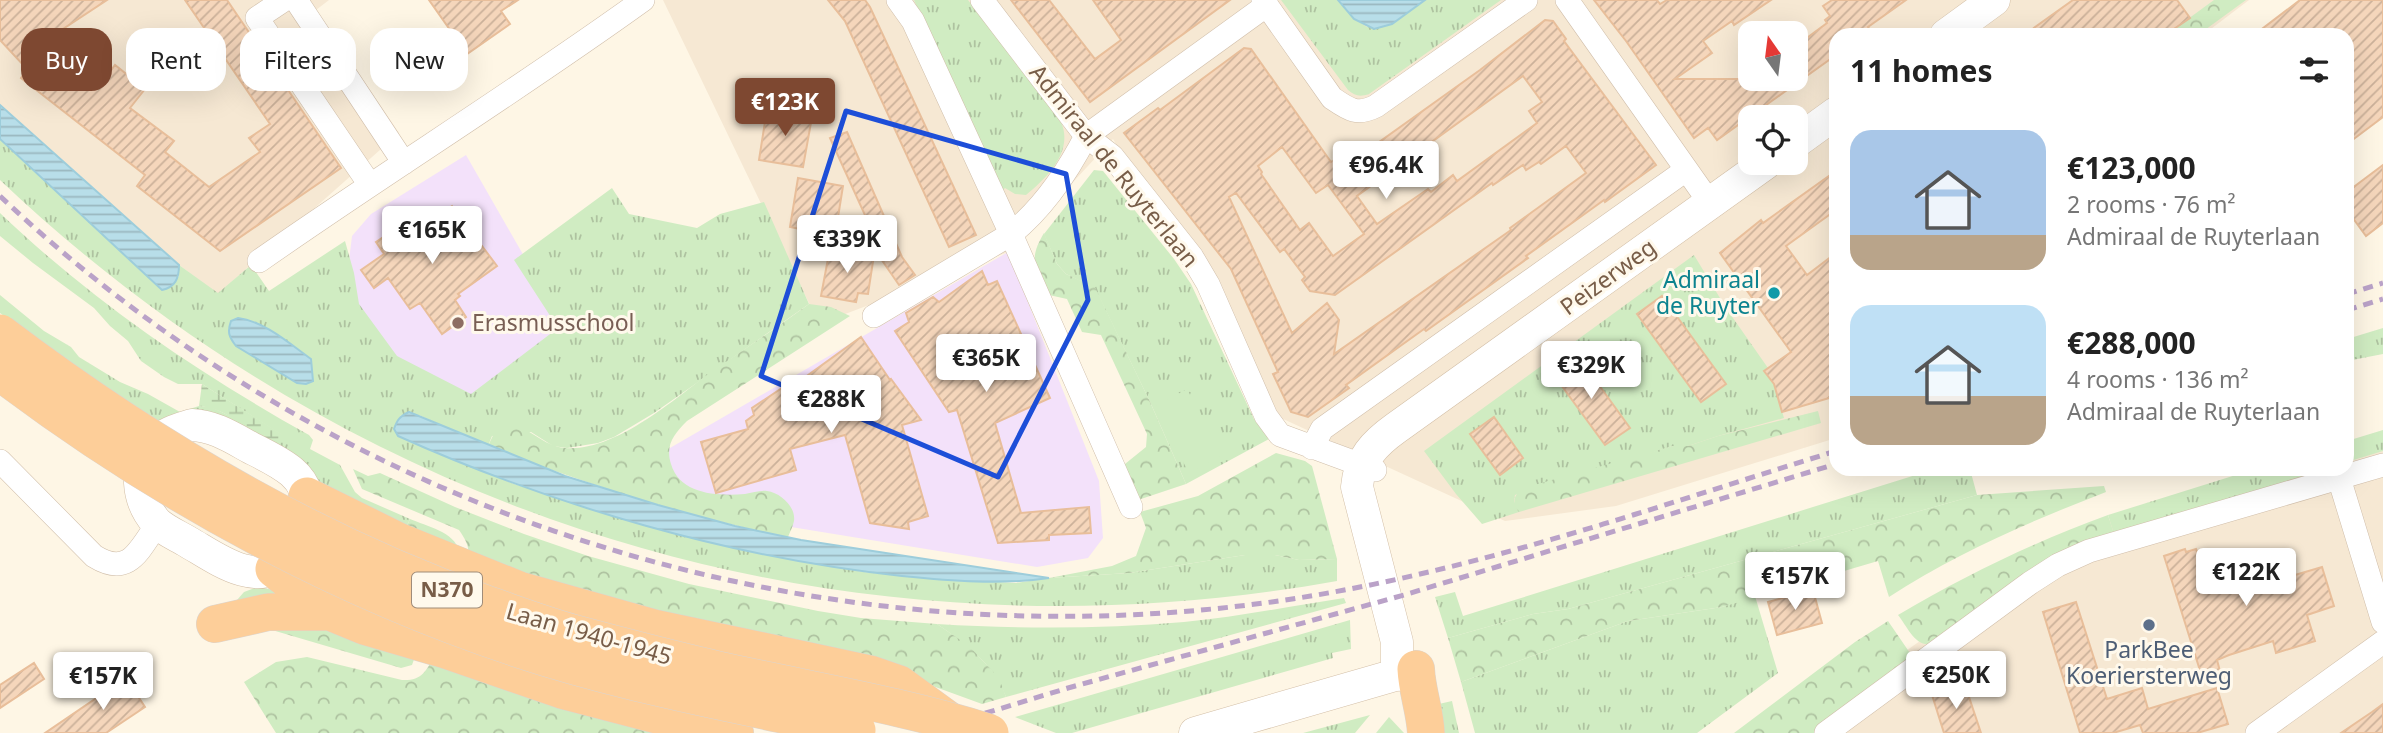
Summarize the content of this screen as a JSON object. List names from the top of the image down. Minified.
{"streets":{"highway":["N370","Laan 1940-1945"],"main road":["Peizerweg"],"street":["Admiraal de Ruyterlaan"]},"crossings":[["Admiraal de Ruyterlaan","Peizerweg"],["N370","Laan 1940-1945"]],"places":["Admiraal de Ruyter","Erasmusschool","ParkBee Koeriersterweg"],"north":"top","page":{"chip":["Buy","Rent","Filters","New"],"heading":"11 homes","price":["€123K","€96.4K","€165K","€339K","€365K","€329K","€288K","€122K","€157K","€250K","€157K"],"list":[{"name":"€123,000","note":"2 rooms · 76 m² · Admiraal de Ruyterlaan"},{"name":"€288,000","note":"4 rooms · 136 m² · Admiraal de Ruyterlaan"}]}}
